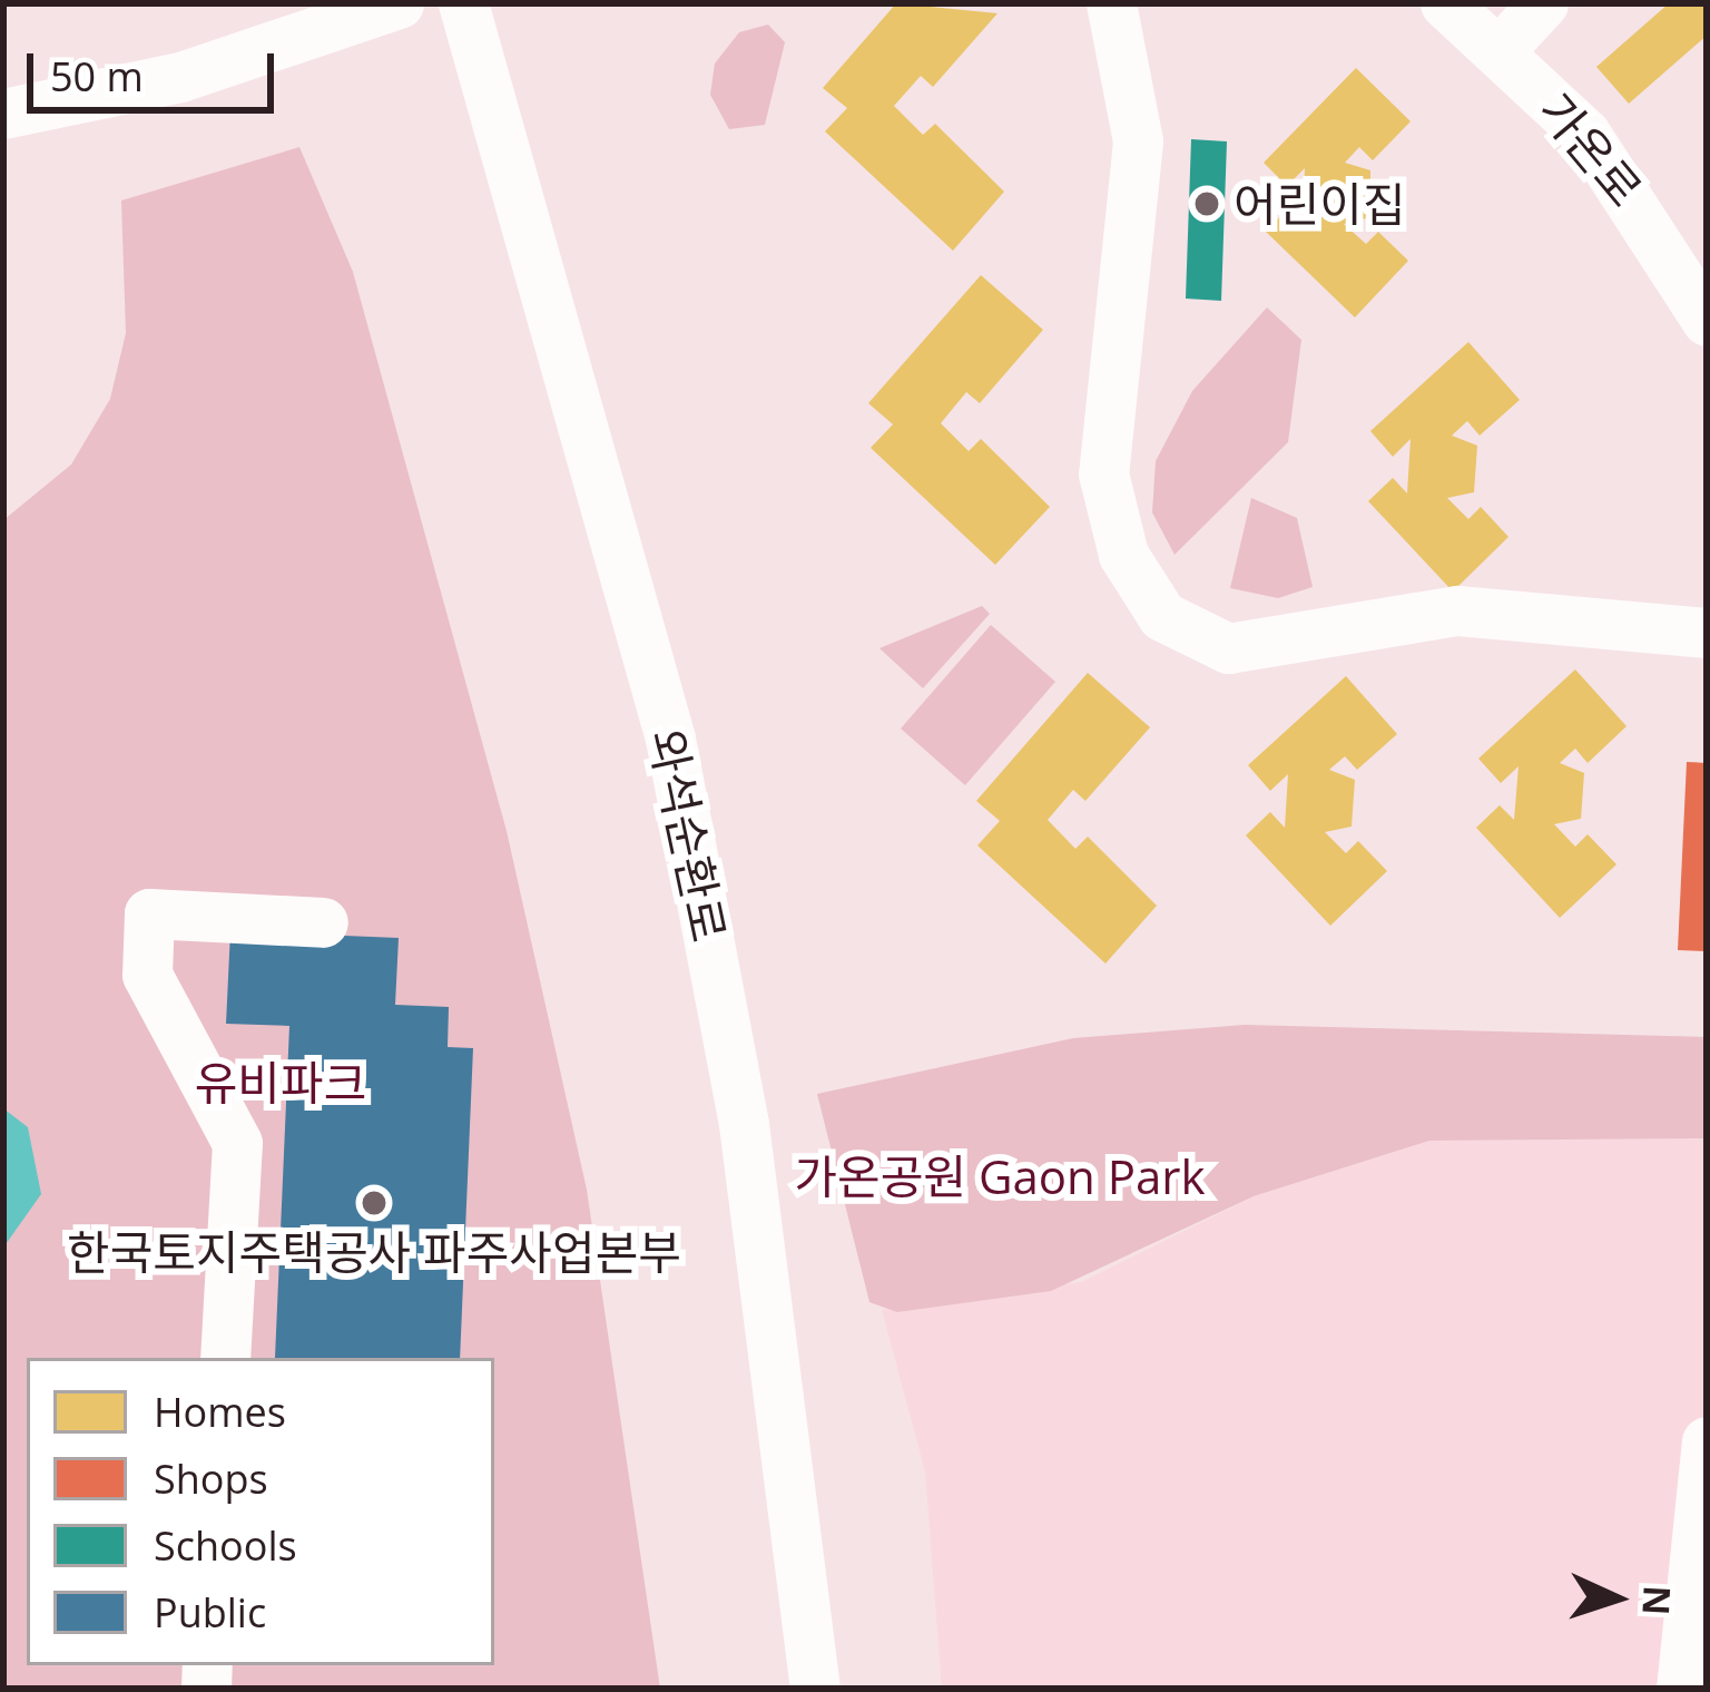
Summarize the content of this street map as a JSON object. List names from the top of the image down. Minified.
{"streets":{"street":["가온로","와석순환로"]},"parks":["유비파크","가온공원 Gaon Park"],"places":["어린이집","한국토지주택공사 파주사업본부"],"legend":["Homes","Shops","Schools","Public"],"scale_bar":"50 m","north":"right"}
